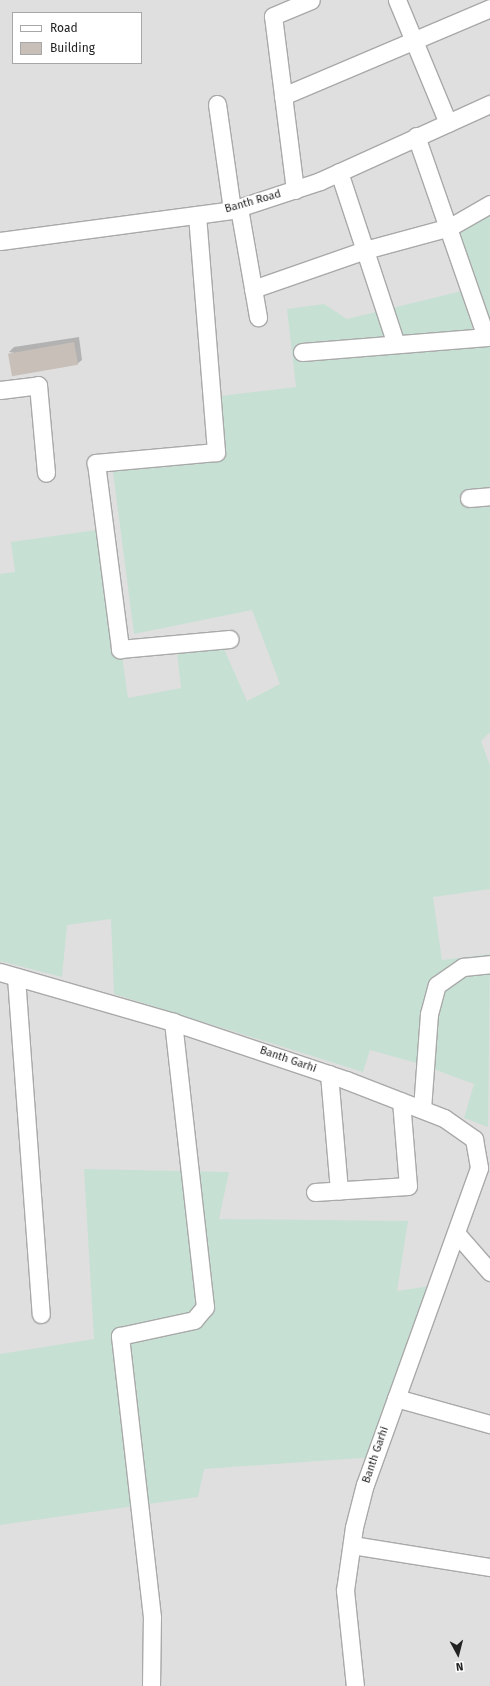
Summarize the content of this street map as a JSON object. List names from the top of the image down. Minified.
{"streets":{"street":["Banth Road","Banth Garhi"]},"legend":["Road","Building"],"north":"bottom"}
